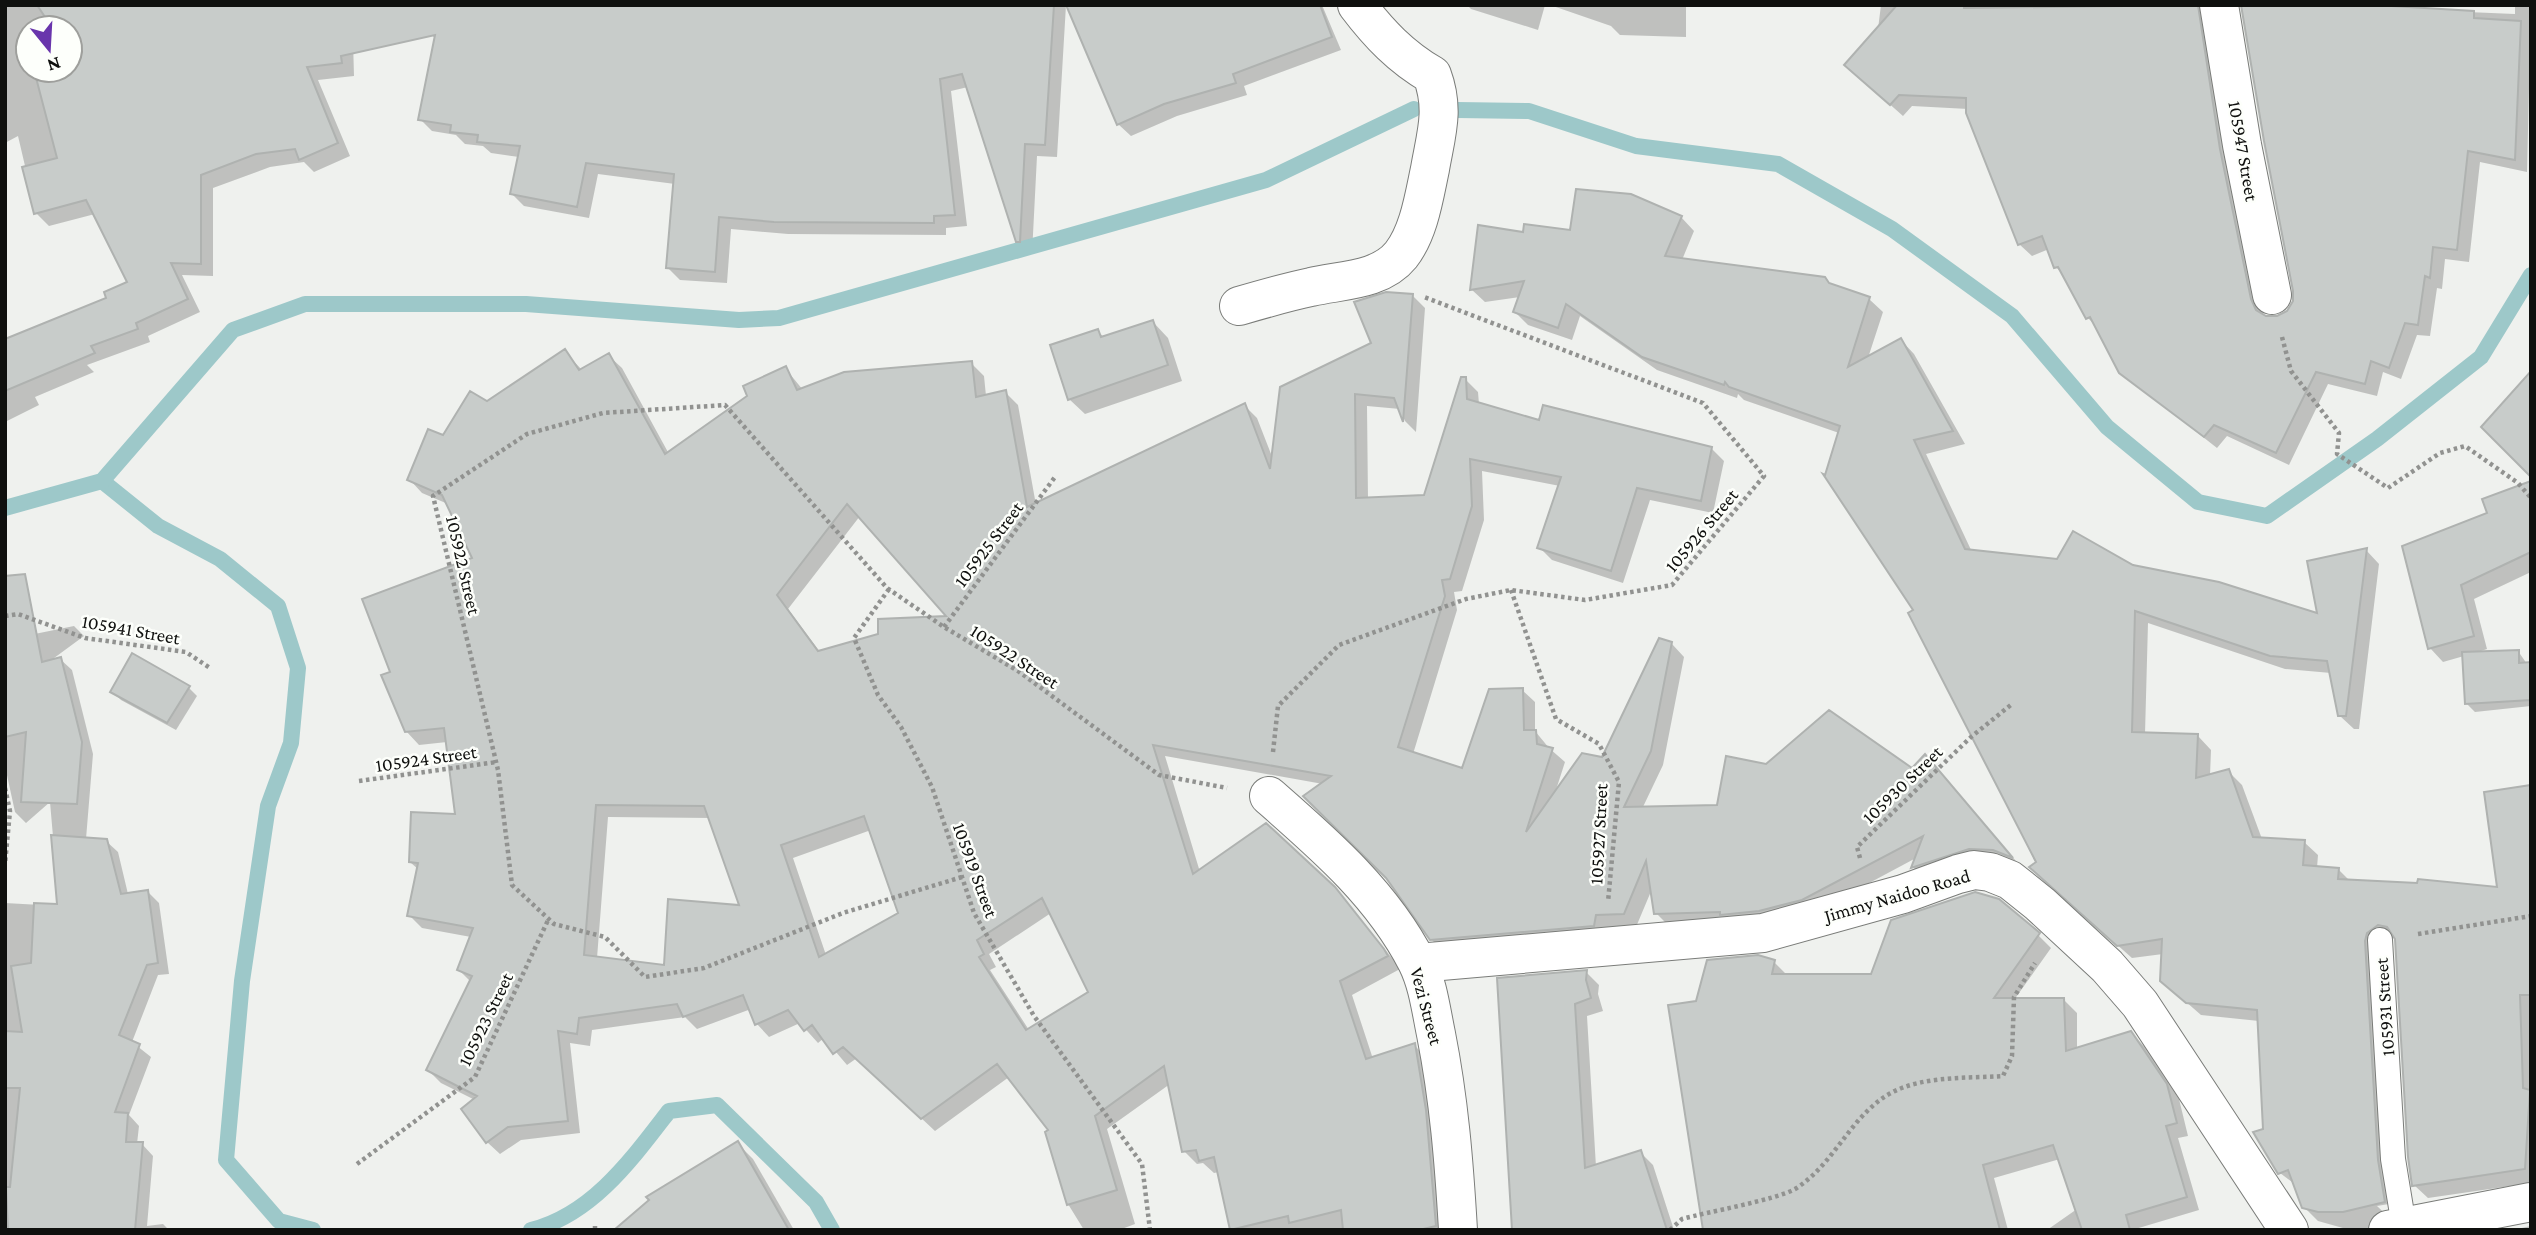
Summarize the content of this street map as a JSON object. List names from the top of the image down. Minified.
{"streets":{"street":["105947 Street","Jimmy Naidoo Road","Vezi Street"],"lane":["105931 Street"],"path":["105926 Street","105925 Street","105922 Street","105941 Street","105924 Street","105930 Street","105927 Street","105919 Street","105923 Street"]},"crossings":[["105926 Street","105922 Street"],["105926 Street","105927 Street"],["105926 Street","Vezi Street"],["105925 Street","105922 Street"],["105922 Street","105924 Street"],["105922 Street","105919 Street"],["105922 Street","Vezi Street"],["105922 Street","105923 Street"],["105930 Street","Jimmy Naidoo Road"],["105927 Street","Jimmy Naidoo Road"],["Jimmy Naidoo Road","Vezi Street"]],"north":"bottom"}
